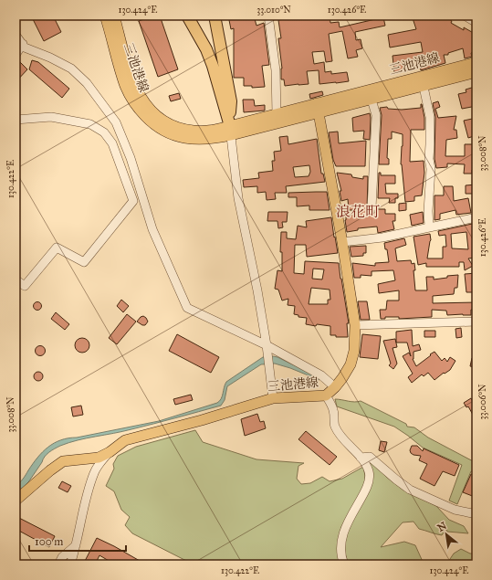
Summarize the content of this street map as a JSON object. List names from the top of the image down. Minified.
{"streets":{"main road":["三池港線"]},"districts":["浪花町"],"scale_bar":"100 m","north":"top left","coordinates":["130.424°E","33.010°N","130.426°E","33.008°N","130.422°E","33.006°N"]}
